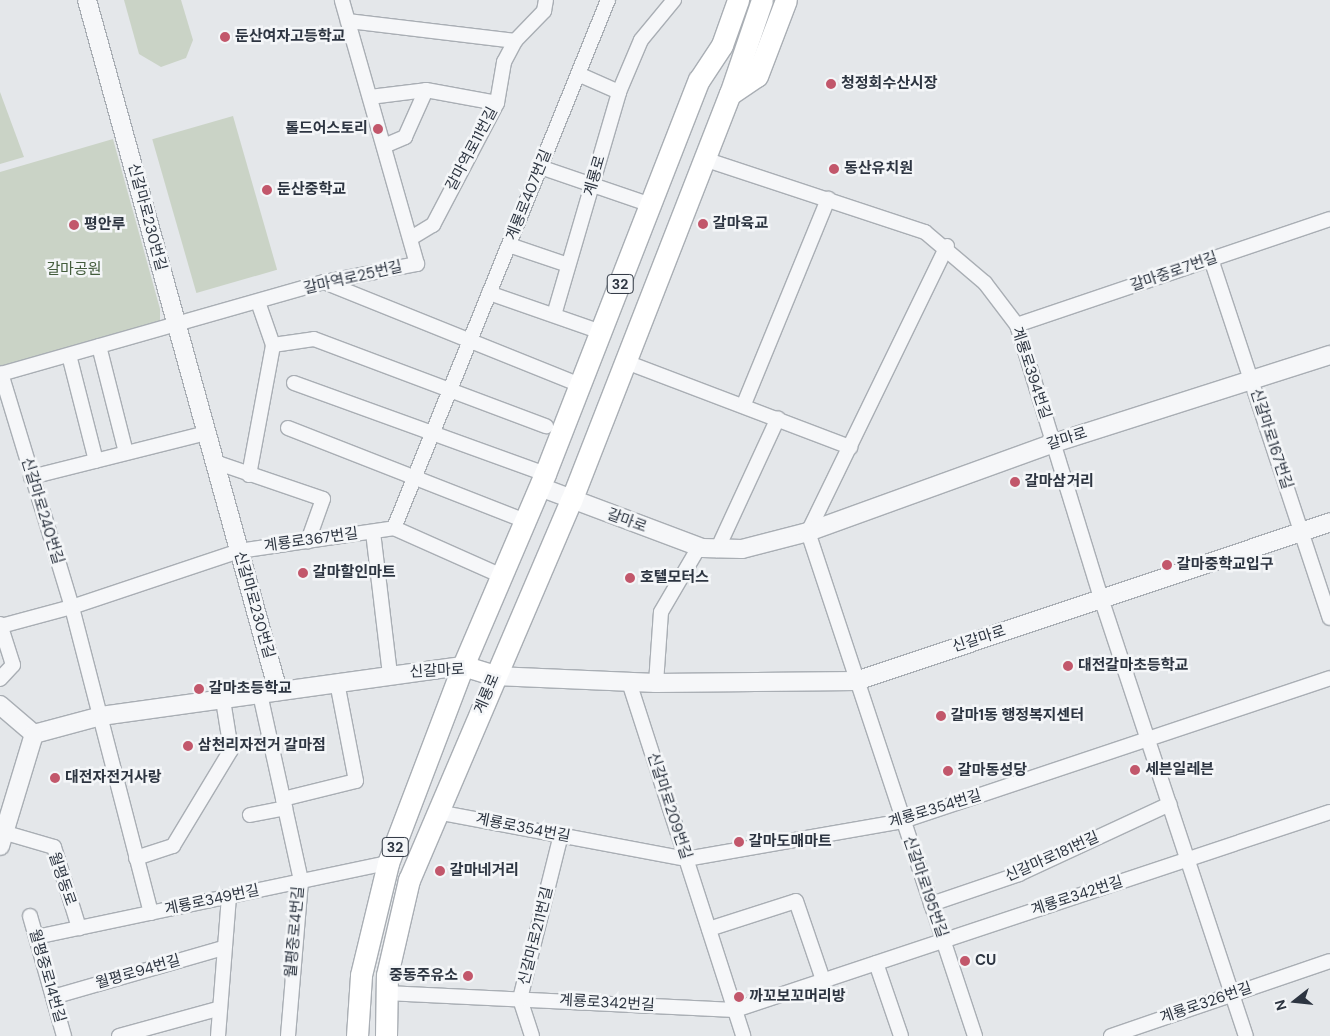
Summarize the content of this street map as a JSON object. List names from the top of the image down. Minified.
{"streets":{"main road":["계룡로","32","신갈마로"],"street":["갈마역로11번길","계룡로407번길","신갈마로230번길","갈마중로7번길","갈마역로25번길","계룡로394번길","갈마로","신갈마로167번길","신갈마로240번길","계룡로367번길","신갈마로209번길","계룡로354번길","신갈마로181번길","월평동로","신갈마로195번길","계룡로342번길","계룡로349번길","월평중로4번길","신갈마로211번길","월평로94번길","월평중로14번길","계룡로326번길"]},"crossings":[["갈마역로11번길","갈마역로25번길"],["계룡로","계룡로394번길"],["계룡로","갈마로"],["계룡로","신갈마로"],["계룡로","계룡로354번길"],["계룡로","계룡로342번길"],["계룡로407번길","계룡로367번길"],["신갈마로230번길","갈마역로25번길"],["신갈마로230번길","신갈마로240번길"],["신갈마로230번길","계룡로367번길"],["신갈마로230번길","신갈마로"],["갈마중로7번길","계룡로394번길"],["갈마중로7번길","신갈마로167번길"],["갈마역로25번길","신갈마로240번길"],["32","갈마로"],["32","신갈마로"],["32","계룡로349번길"],["계룡로394번길","갈마로"],["갈마로","신갈마로167번길"],["신갈마로167번길","신갈마로"],["신갈마로240번길","계룡로367번길"],["신갈마로240번길","신갈마로"],["신갈마로","신갈마로209번길"],["신갈마로","월평동로"],["신갈마로","신갈마로195번길"],["신갈마로","월평중로4번길"],["신갈마로209번길","계룡로354번길"],["신갈마로209번길","계룡로342번길"],["계룡로354번길","신갈마로195번길"],["계룡로354번길","신갈마로211번길"],["신갈마로181번길","신갈마로195번길"],["월평동로","계룡로349번길"],["신갈마로195번길","계룡로342번길"],["계룡로342번길","신갈마로211번길"],["계룡로349번길","월평중로4번길"],["계룡로349번길","월평중로14번길"],["월평로94번길","월평중로14번길"]],"parks":["갈마공원"],"places":["둔산여자고등학교","청정회수산시장","톨드어스토리","동산유치원","둔산중학교","갈마육교","평안루","갈마삼거리","갈마중학교입구","갈마할인마트","호텔모터스","대전갈마초등학교","갈마초등학교","갈마1동 행정복지센터","삼천리자전거 갈마점","세븐일레븐","갈마동성당","대전자전거사랑","갈마도매마트","갈마네거리","CU","중동주유소","까꼬보꼬머리방"],"north":"left"}
